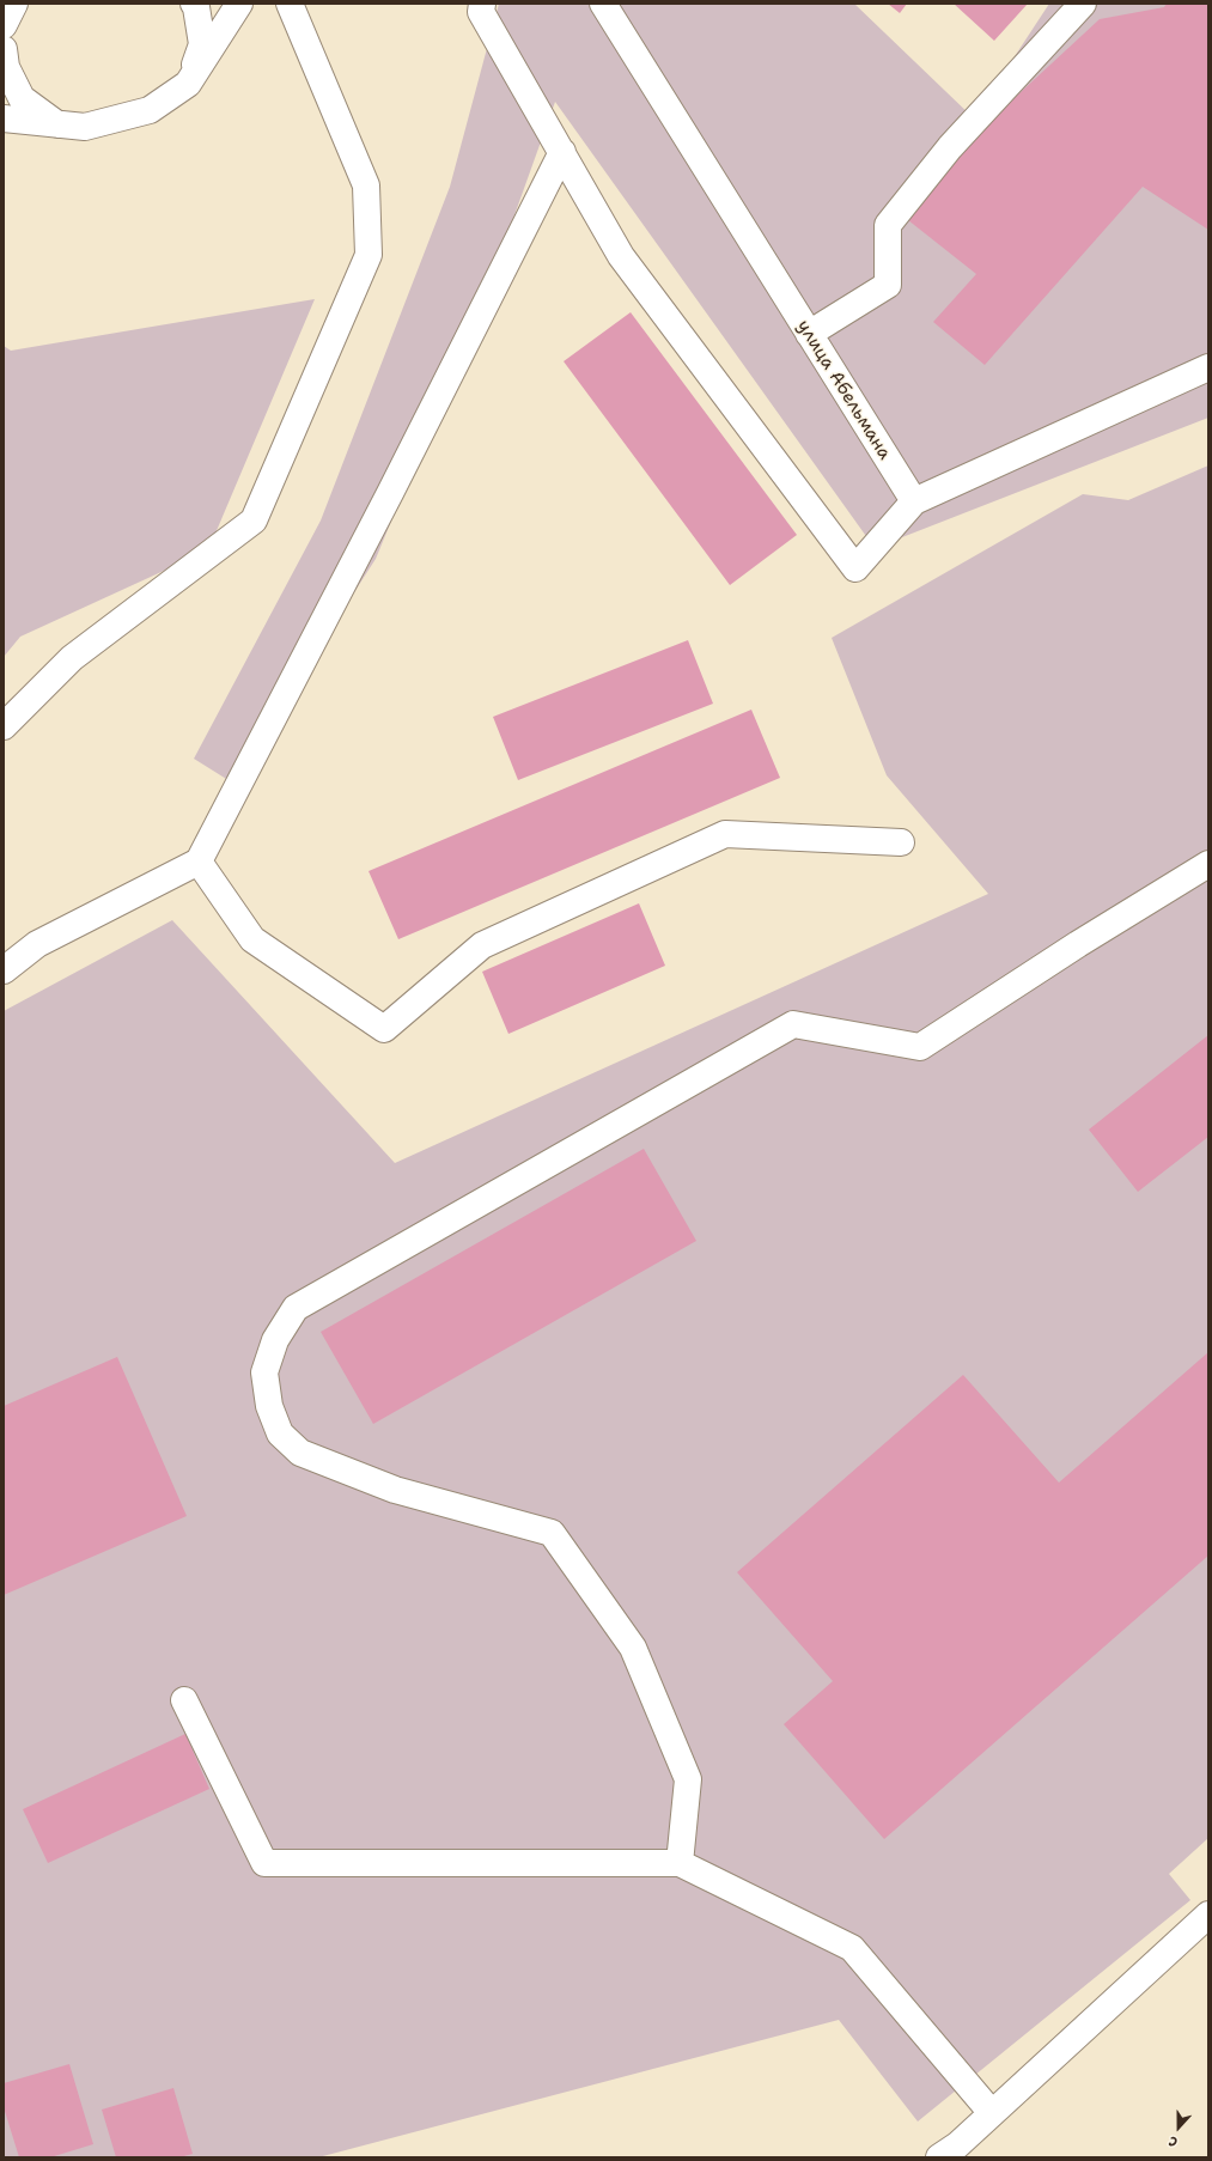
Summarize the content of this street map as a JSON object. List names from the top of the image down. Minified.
{"streets":{"street":["улица Абельмана"]},"north":"bottom"}
